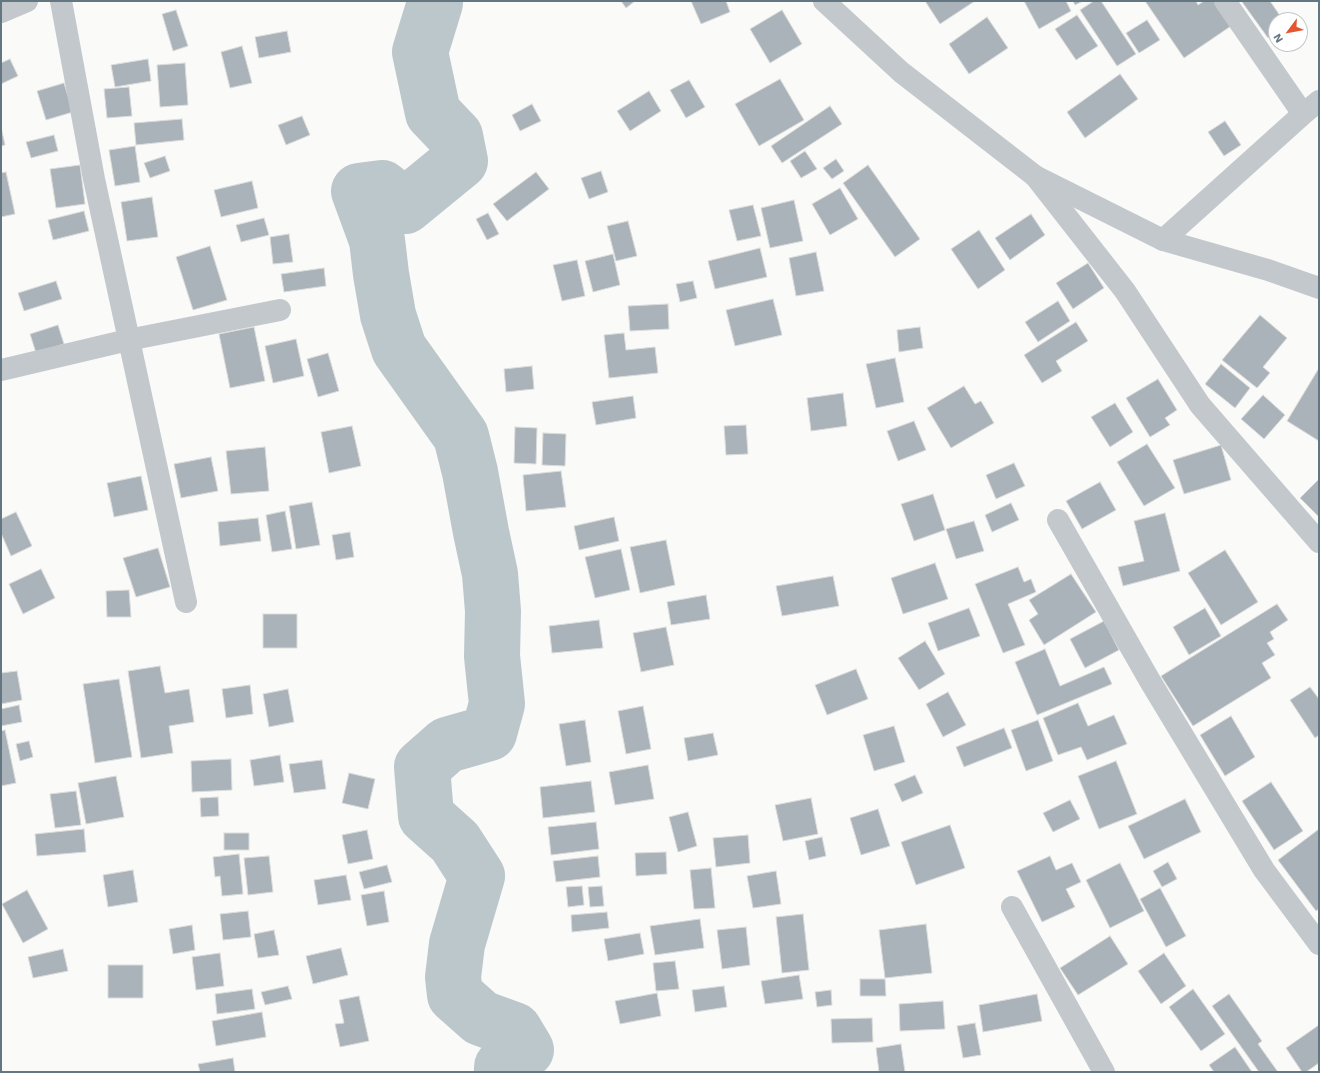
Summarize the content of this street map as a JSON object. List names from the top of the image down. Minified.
{"north":"bottom left"}
